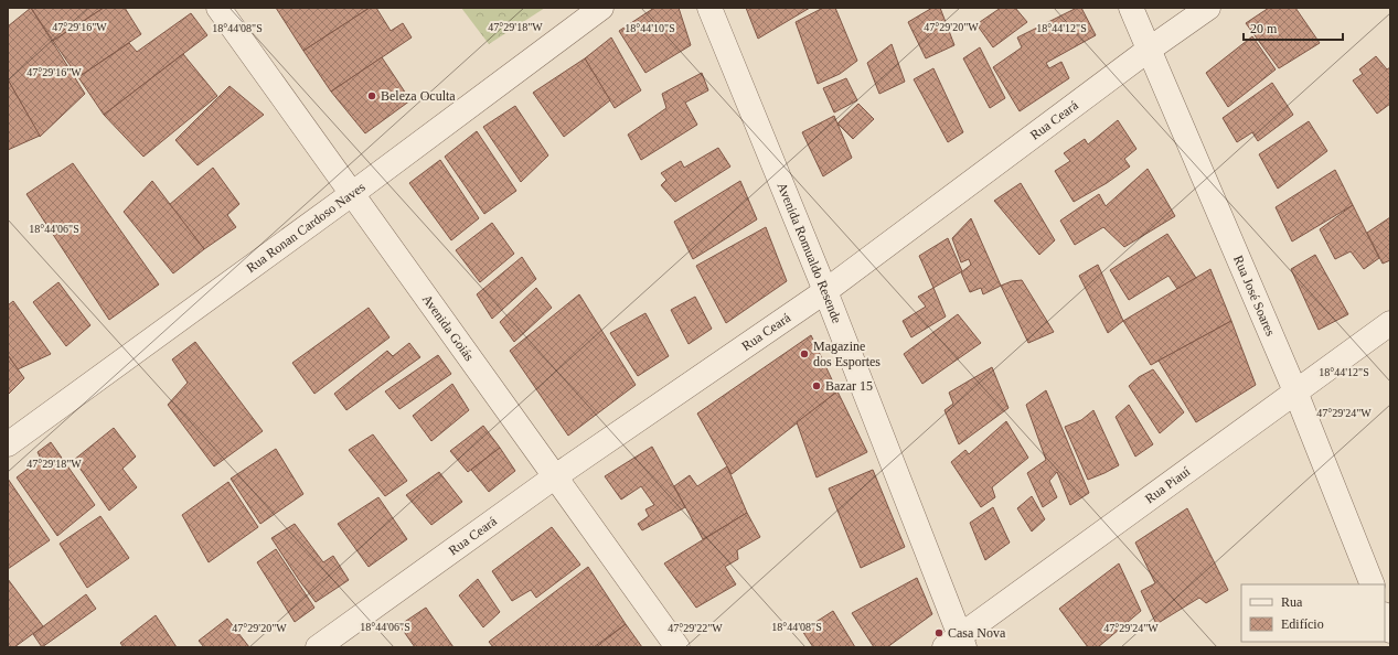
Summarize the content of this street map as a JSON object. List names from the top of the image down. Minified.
{"streets":{"street":["Rua Ceará","Rua Ronan Cardoso Naves","Avenida Romualdo Resende","Rua José Soares","Avenida Goiás","Rua Piauí"]},"crossings":[["Rua Ceará","Avenida Romualdo Resende"],["Rua Ceará","Rua José Soares"],["Rua Ceará","Avenida Goiás"],["Rua Ronan Cardoso Naves","Avenida Goiás"],["Avenida Romualdo Resende","Rua Piauí"],["Rua José Soares","Rua Piauí"]],"places":["Beleza Oculta","Magazine dos Esportes","Bazar 15","Casa Nova"],"legend":["Rua","Edifício"],"scale_bar":"20 m","coordinates":["47°29'16\"W","47°29'18\"W","47°29'20\"W","18°44'08\"S","18°44'10\"S","18°44'12\"S","18°44'06\"S","47°29'24\"W","47°29'22\"W"]}
